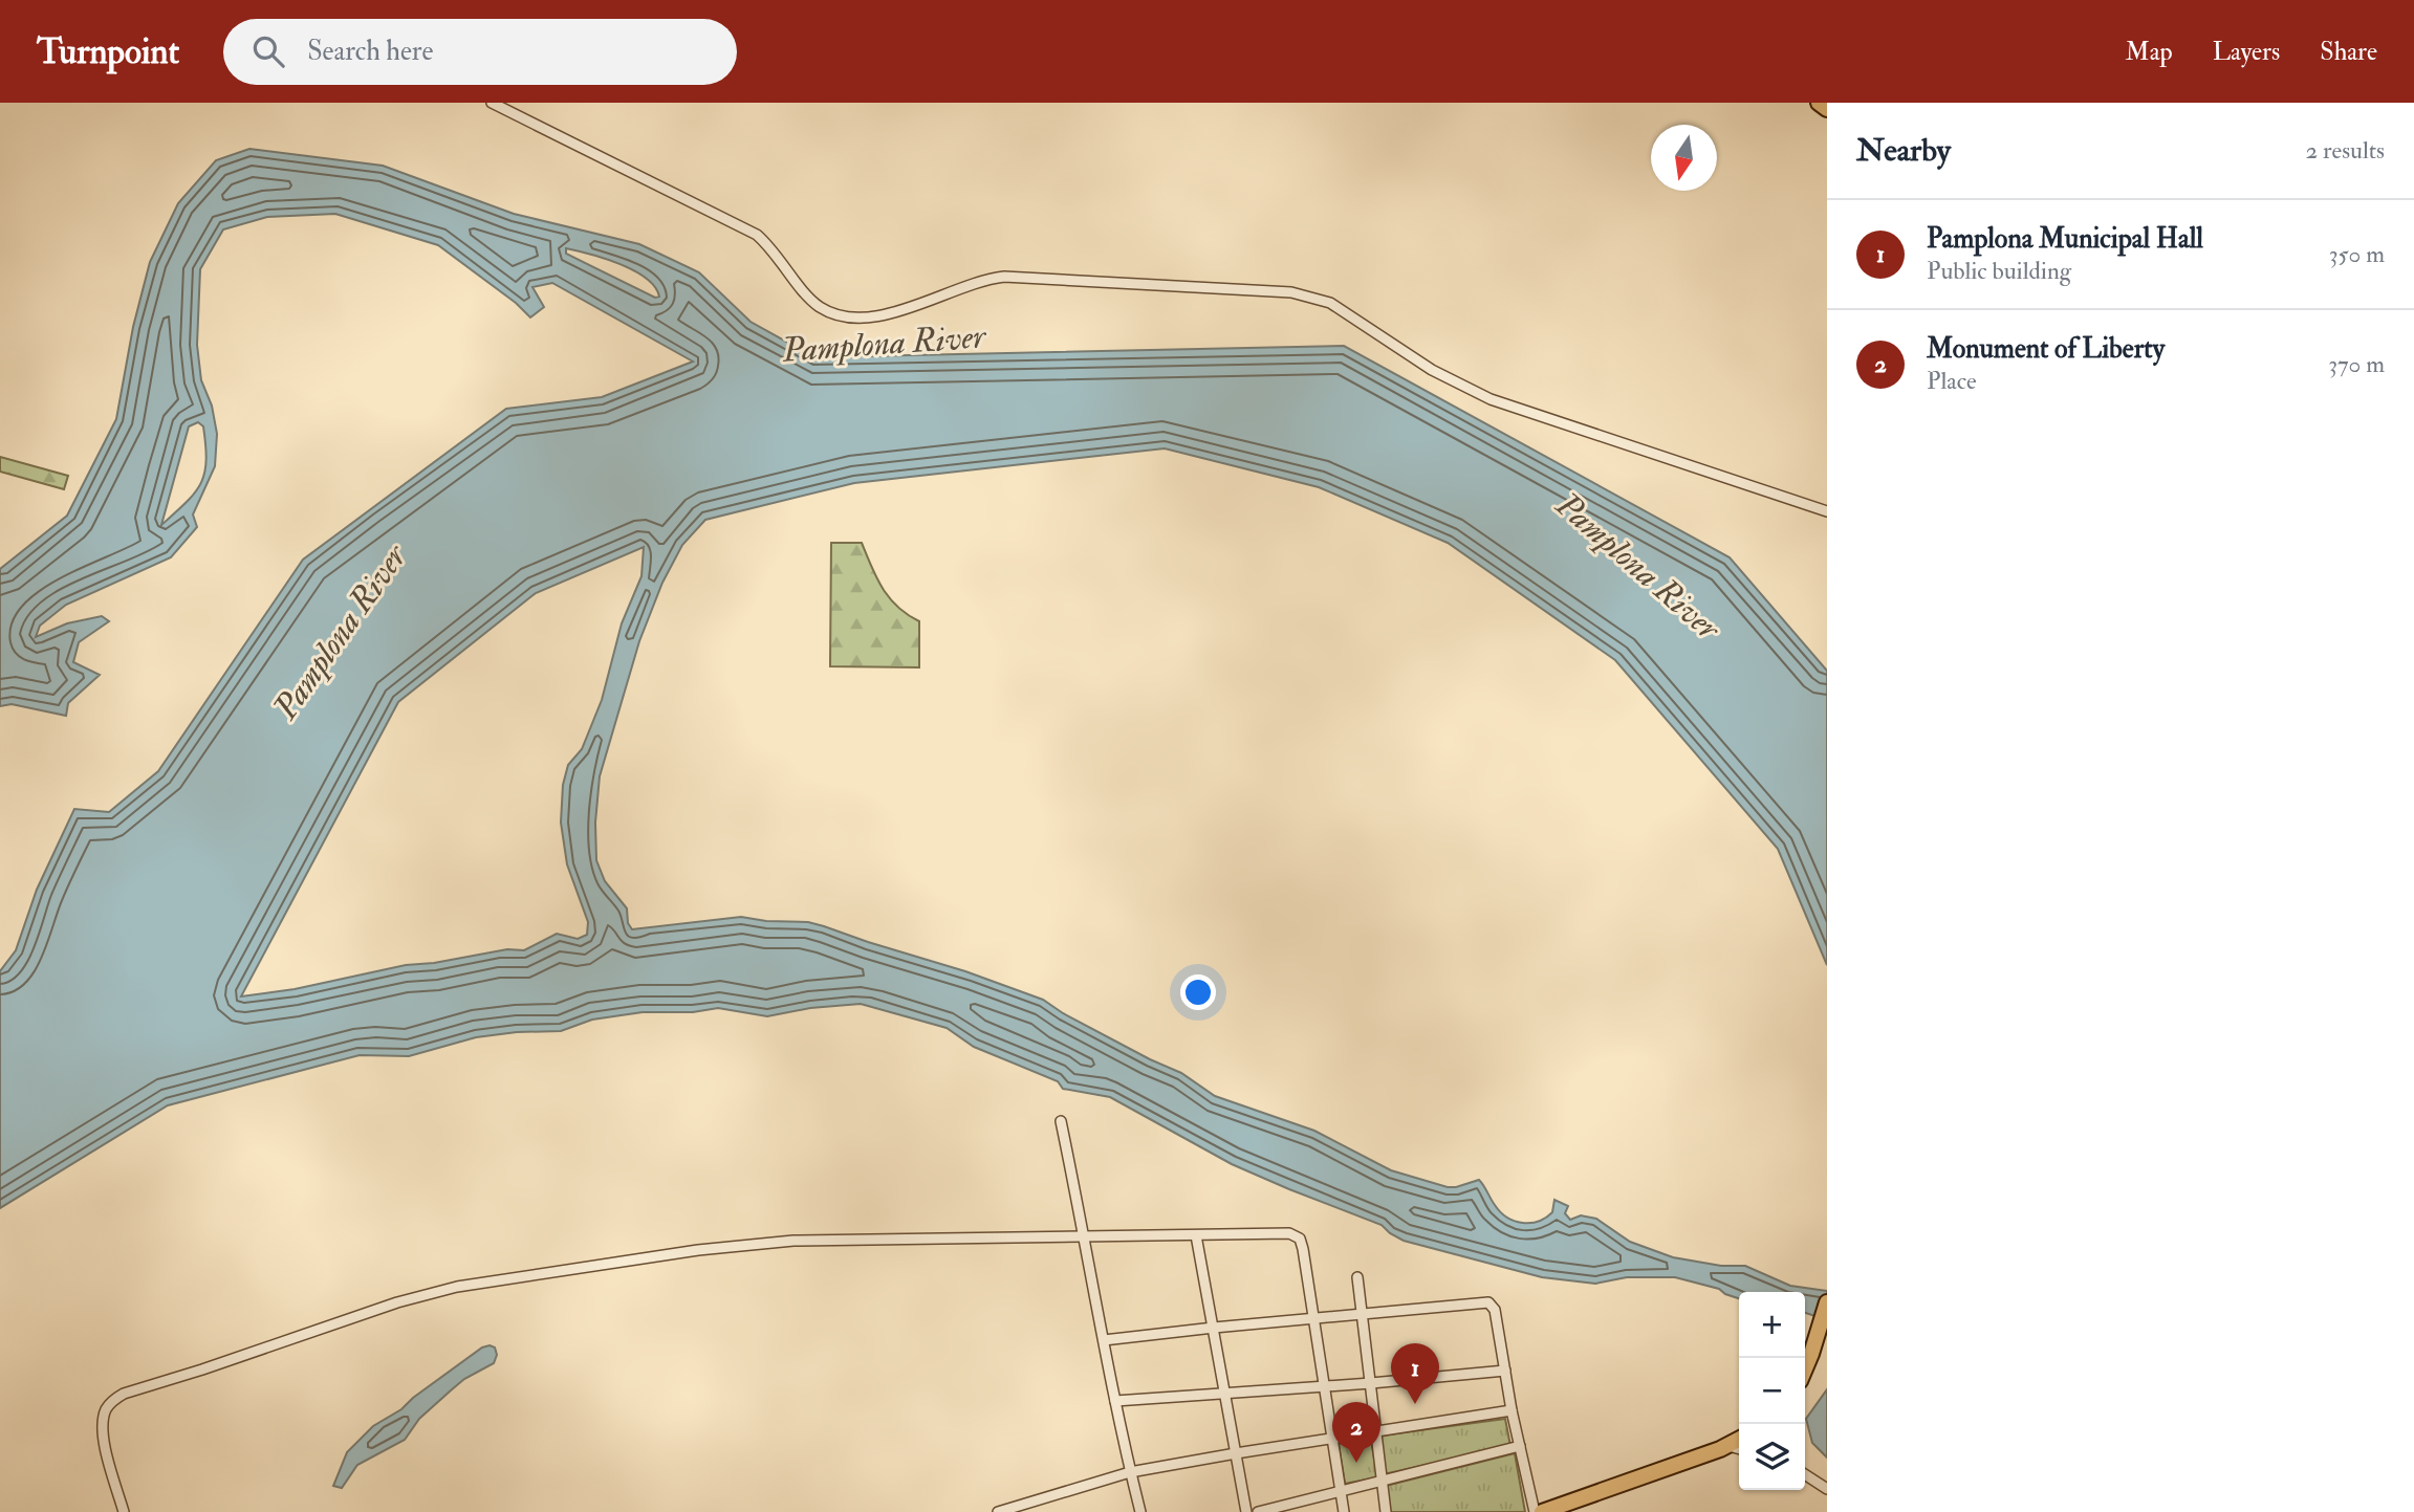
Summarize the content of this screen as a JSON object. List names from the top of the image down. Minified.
{"water":["Pamplona River"],"north":"bottom","page":{"header":"Turnpoint","search":"Search here","nav":["Map","Layers","Share"],"heading":["Nearby","2 results"],"list":[{"mark":"1","name":"Pamplona Municipal Hall","note":"Public building","value":"350 m"},{"mark":"2","name":"Monument of Liberty","note":"Place","value":"370 m"}],"map_buttons":["+","−"],"pins":["1","2"]}}
